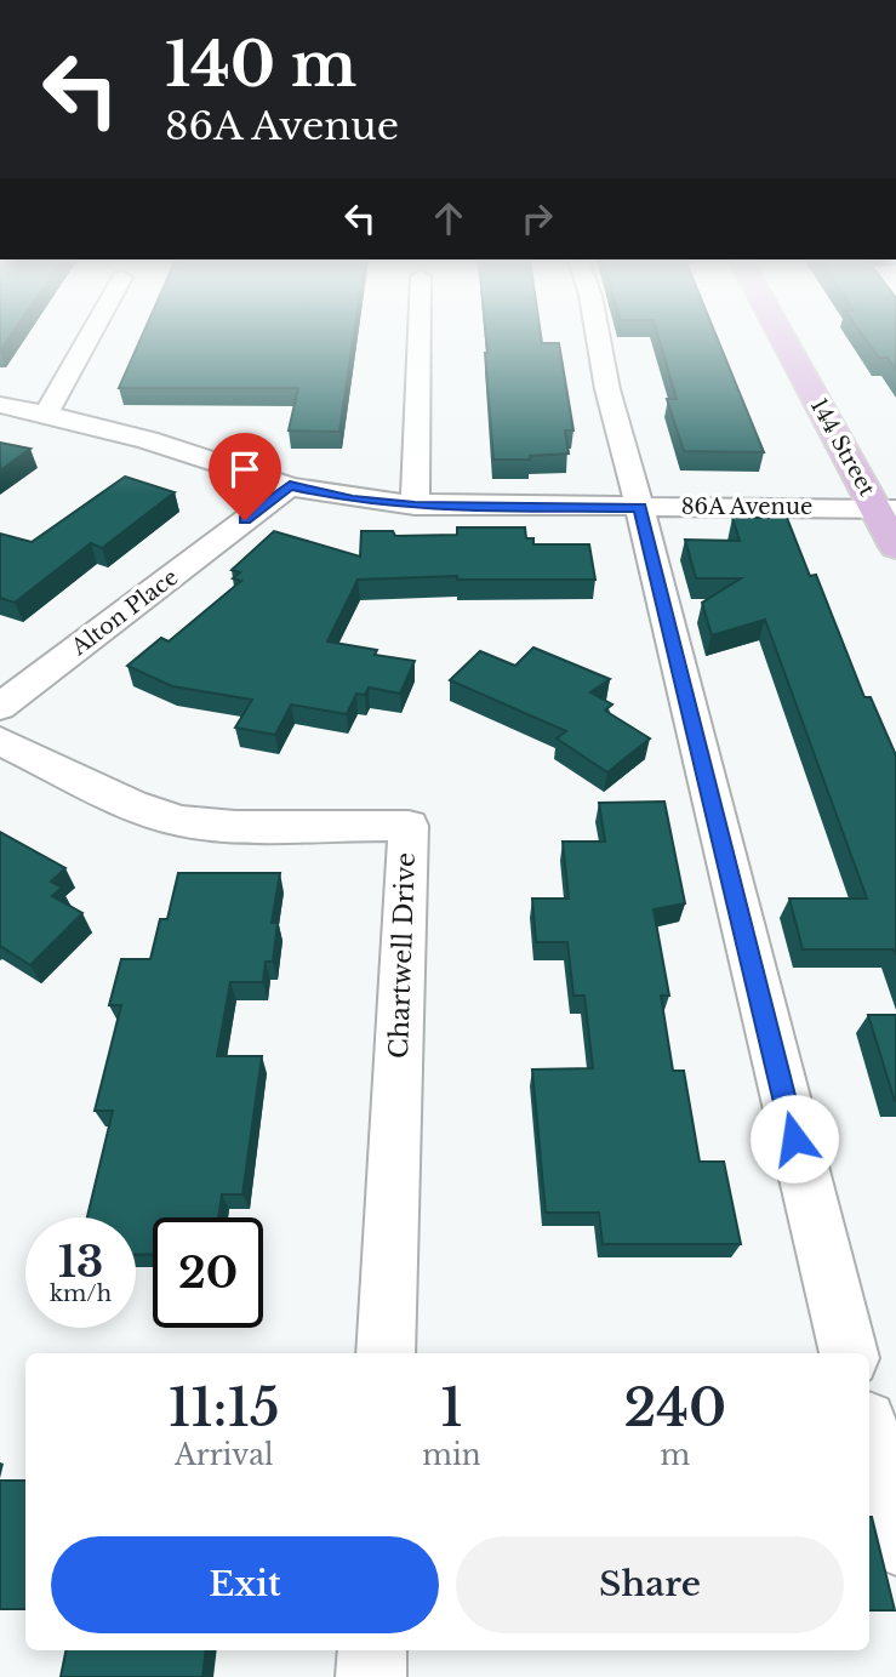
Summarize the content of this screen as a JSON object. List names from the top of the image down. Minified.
{"streets":{"main road":["144 Street"],"street":["86A Avenue","Alton Place","Chartwell Drive"]},"crossings":[["144 Street","86A Avenue"],["86A Avenue","Alton Place"]],"page":{"turn":["140 m","86A Avenue"],"speed":"13 km/h","limit":"20","eta":["11:15","Arrival","1","min","240","m"],"buttons":["Exit","Share"]}}
